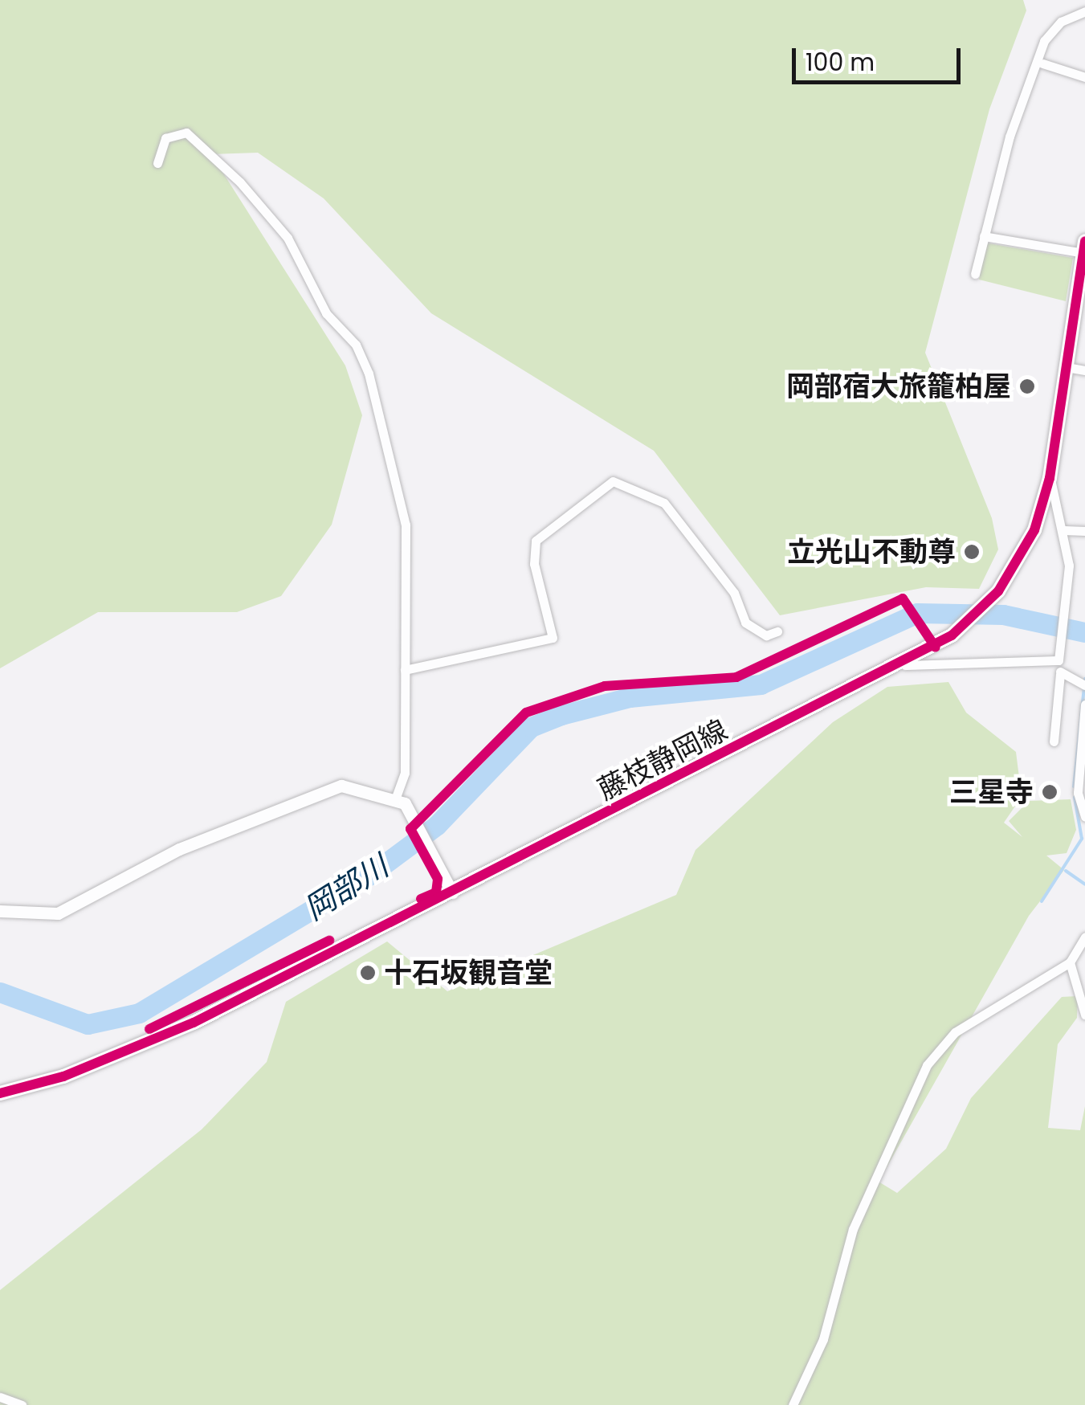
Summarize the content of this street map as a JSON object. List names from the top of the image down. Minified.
{"streets":{"main road":["藤枝静岡線"]},"water":["岡部川"],"places":["岡部宿大旅籠柏屋","立光山不動尊","三星寺","十石坂観音堂"],"scale_bar":"100 m"}
